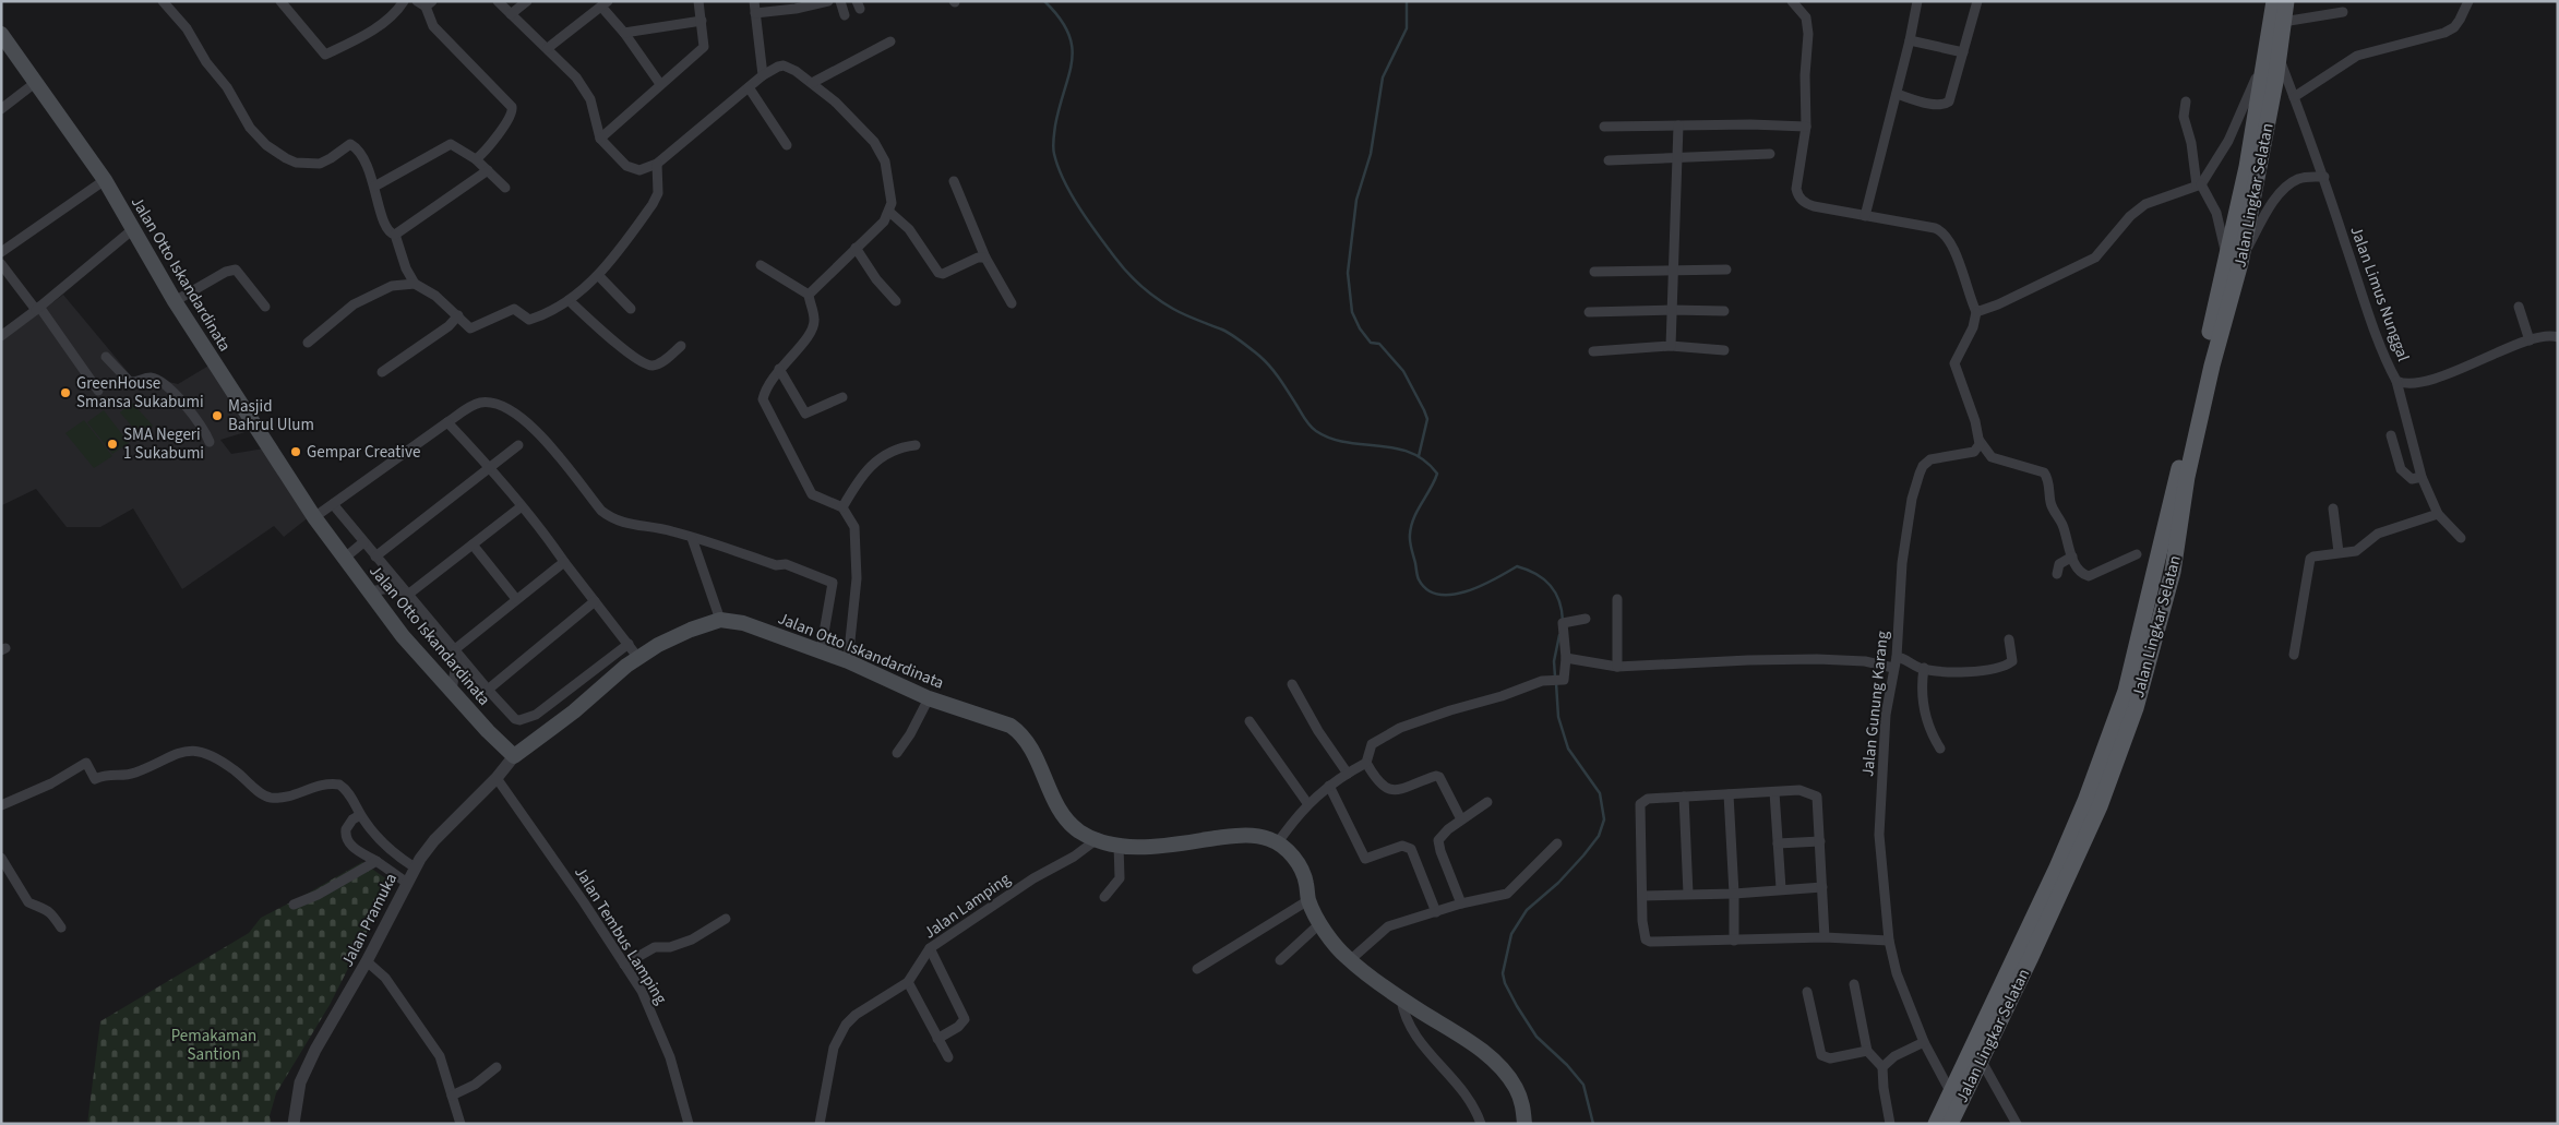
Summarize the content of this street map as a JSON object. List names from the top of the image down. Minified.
{"streets":{"main road":["Jalan Lingkar Selatan","Jalan Otto Iskandardinata"],"street":["Jalan Limus Nunggal","Jalan Gunung Karang","Jalan Lamping","Jalan Pramuka","Jalan Tembus Lamping"]},"crossings":[["Jalan Lingkar Selatan","Jalan Limus Nunggal"],["Jalan Lingkar Selatan","Jalan Gunung Karang"],["Jalan Otto Iskandardinata","Jalan Lamping"],["Jalan Otto Iskandardinata","Jalan Pramuka"],["Jalan Pramuka","Jalan Tembus Lamping"]],"parks":["Pemakaman Santion"],"places":["GreenHouse Smansa Sukabumi","Masjid Bahrul Ulum","SMA Negeri 1 Sukabumi","Gempar Creative"]}
